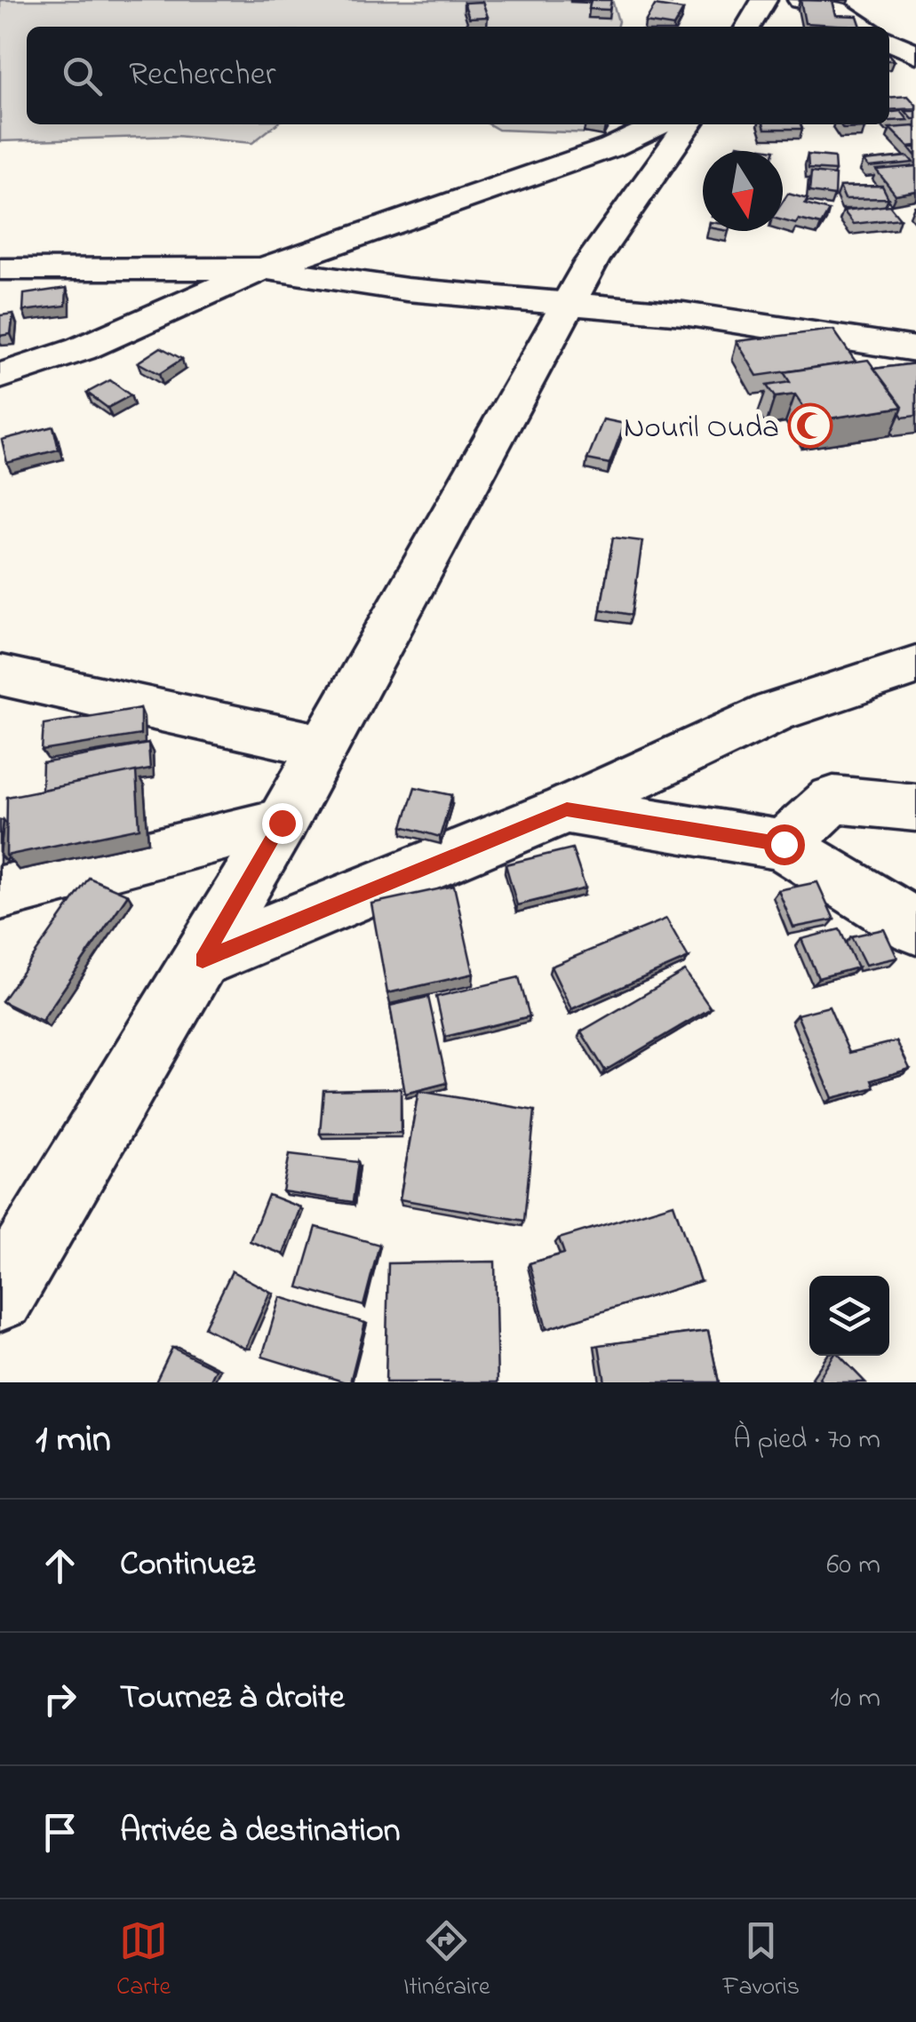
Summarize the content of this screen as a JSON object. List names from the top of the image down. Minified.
{"places":{"mosque":["Nouril Ouda"]},"north":"bottom","page":{"search":"Rechercher","heading":["1 min","À pied · 70 m"],"list":[["Continuez","60 m"],["Tournez à droite","10 m"],"Arrivée à destination"],"nav":["Carte","Itinéraire","Favoris"]}}
